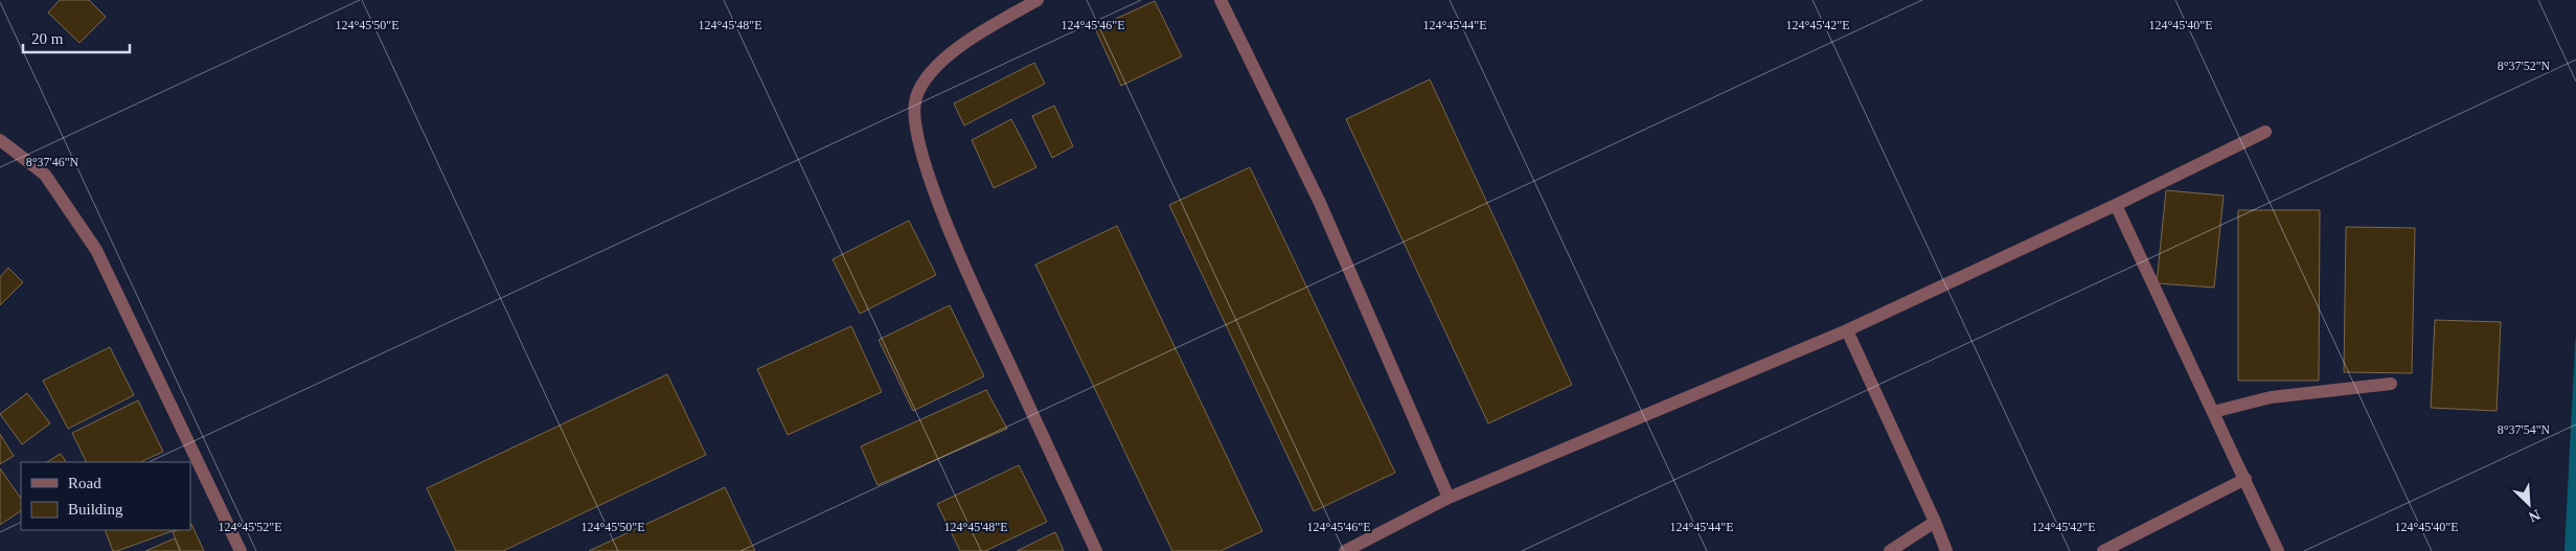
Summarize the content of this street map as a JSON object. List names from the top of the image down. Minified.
{"legend":["Road","Building"],"scale_bar":"20 m","north":"bottom right","coordinates":["124°45'50\"E","124°45'48\"E","124°45'46\"E","124°45'44\"E","124°45'42\"E","124°45'40\"E","8°37'52\"N","8°37'46\"N","8°37'54\"N","124°45'52\"E"]}
